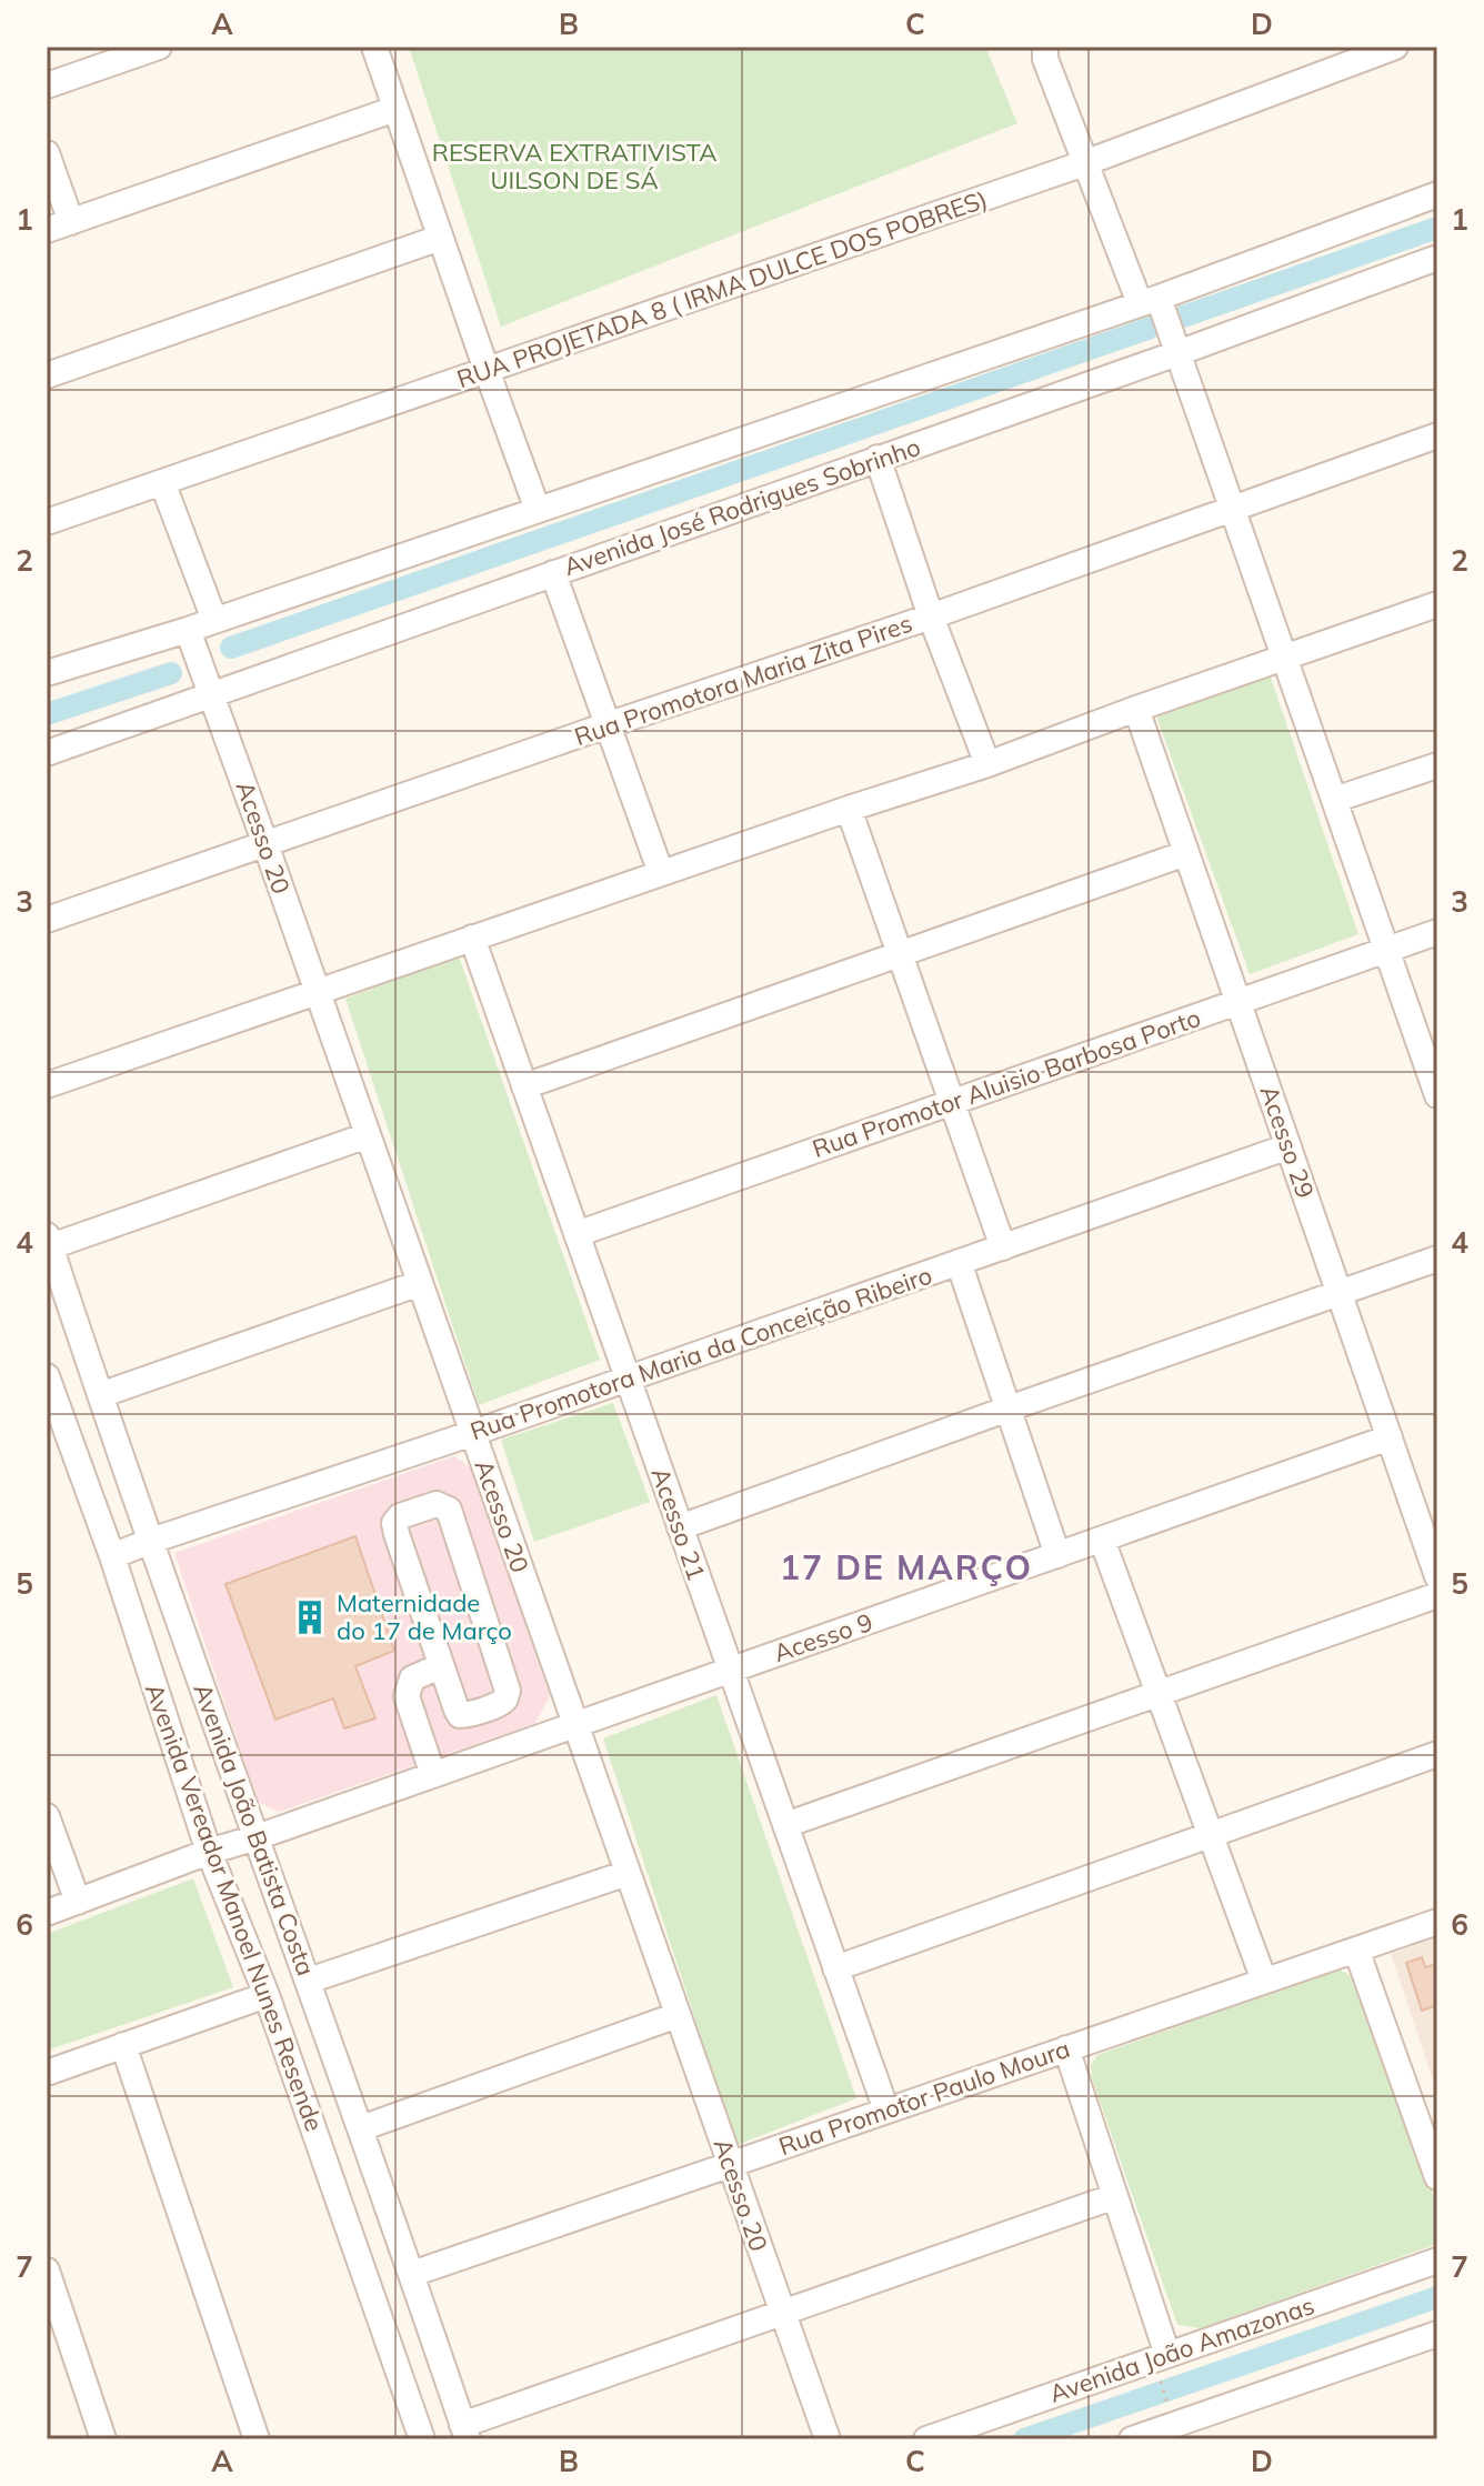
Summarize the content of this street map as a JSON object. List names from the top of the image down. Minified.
{"streets":{"street":["RUA PROJETADA 8 ( IRMA DULCE DOS POBRES)","Avenida José Rodrigues Sobrinho","Rua Promotora Maria Zita Pires","Acesso 20","Rua Promotor Aluisio Barbosa Porto","Acesso 29","Rua Promotora Maria da Conceição Ribeiro","Acesso 21","Acesso 9","Avenida João Batista Costa","Avenida Vereador Manoel Nunes Resende","Rua Promotor Paulo Moura","Avenida João Amazonas"]},"crossings":[["Avenida José Rodrigues Sobrinho","Acesso 20"],["Rua Promotora Maria Zita Pires","Acesso 20"],["Acesso 20","Rua Promotora Maria da Conceição Ribeiro"],["Acesso 20","Acesso 9"],["Acesso 20","Rua Promotor Paulo Moura"],["Rua Promotor Aluisio Barbosa Porto","Acesso 29"],["Rua Promotor Aluisio Barbosa Porto","Acesso 21"],["Acesso 29","Rua Promotora Maria da Conceição Ribeiro"],["Acesso 29","Acesso 9"],["Rua Promotora Maria da Conceição Ribeiro","Acesso 21"],["Rua Promotora Maria da Conceição Ribeiro","Avenida João Batista Costa"],["Rua Promotora Maria da Conceição Ribeiro","Avenida Vereador Manoel Nunes Resende"],["Acesso 21","Acesso 9"],["Acesso 21","Rua Promotor Paulo Moura"],["Acesso 9","Avenida João Batista Costa"],["Acesso 9","Avenida Vereador Manoel Nunes Resende"],["Avenida João Batista Costa","Rua Promotor Paulo Moura"]],"districts":["17 DE MARÇO"],"parks":["RESERVA EXTRATIVISTA UILSON DE SÁ"],"places":{"building":["Maternidade do 17 de Março"]},"grid":{"columns":["A","B","C","D"],"rows":["1","2","3","4","5","6","7"]}}
